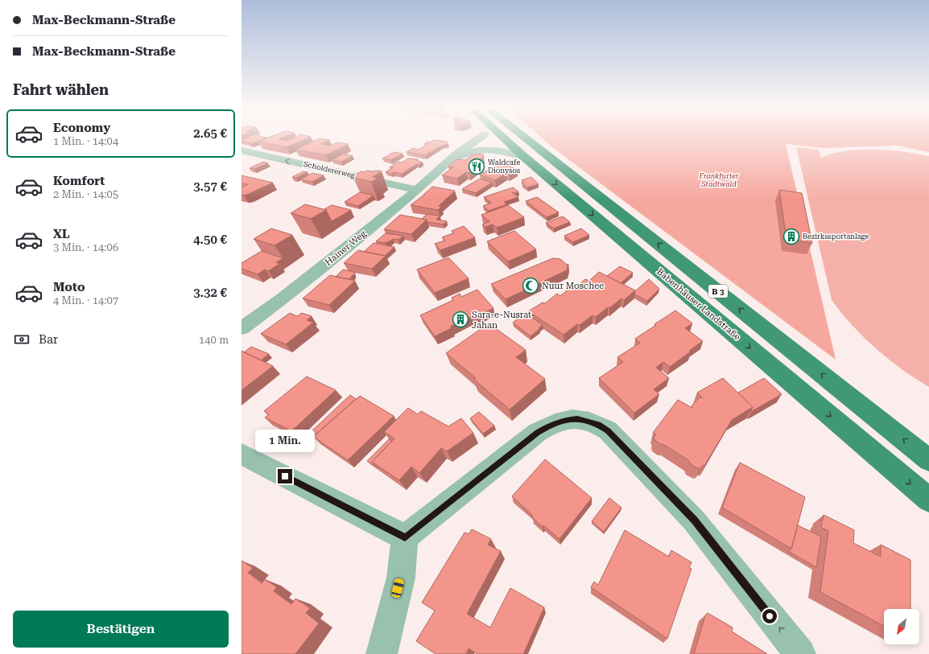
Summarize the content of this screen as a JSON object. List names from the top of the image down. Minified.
{"streets":{"main road":["B 3","Babenhäuser Landstraße"],"street":["Scholdererweg","Hainer Weg"]},"crossings":[["Scholdererweg","Hainer Weg"],["Hainer Weg","Babenhäuser Landstraße"]],"one_way":["Scholdererweg"],"parks":["Frankfurter Stadtwald"],"places":{"restaurant":["Waldcafe Dionysos"],"building":["Bezirkssportanlage","Sara-e-Nusrat Jahan"],"mosque":["Nuur Moschee"]},"north":"bottom left","page":{"banner":["Max-Beckmann-Straße","Max-Beckmann-Straße"],"heading":"Fahrt wählen","list":[{"name":"Economy","note":"1 Min. · 14:04","value":"2.65 €"},{"name":"Komfort","note":"2 Min. · 14:05","value":"3.57 €"},{"name":"XL","note":"3 Min. · 14:06","value":"4.50 €"},{"name":"Moto","note":"4 Min. · 14:07","value":"3.32 €"}],"pay":["Bar","140 m"],"bubble":"1 Min.","buttons":"Bestätigen"}}
